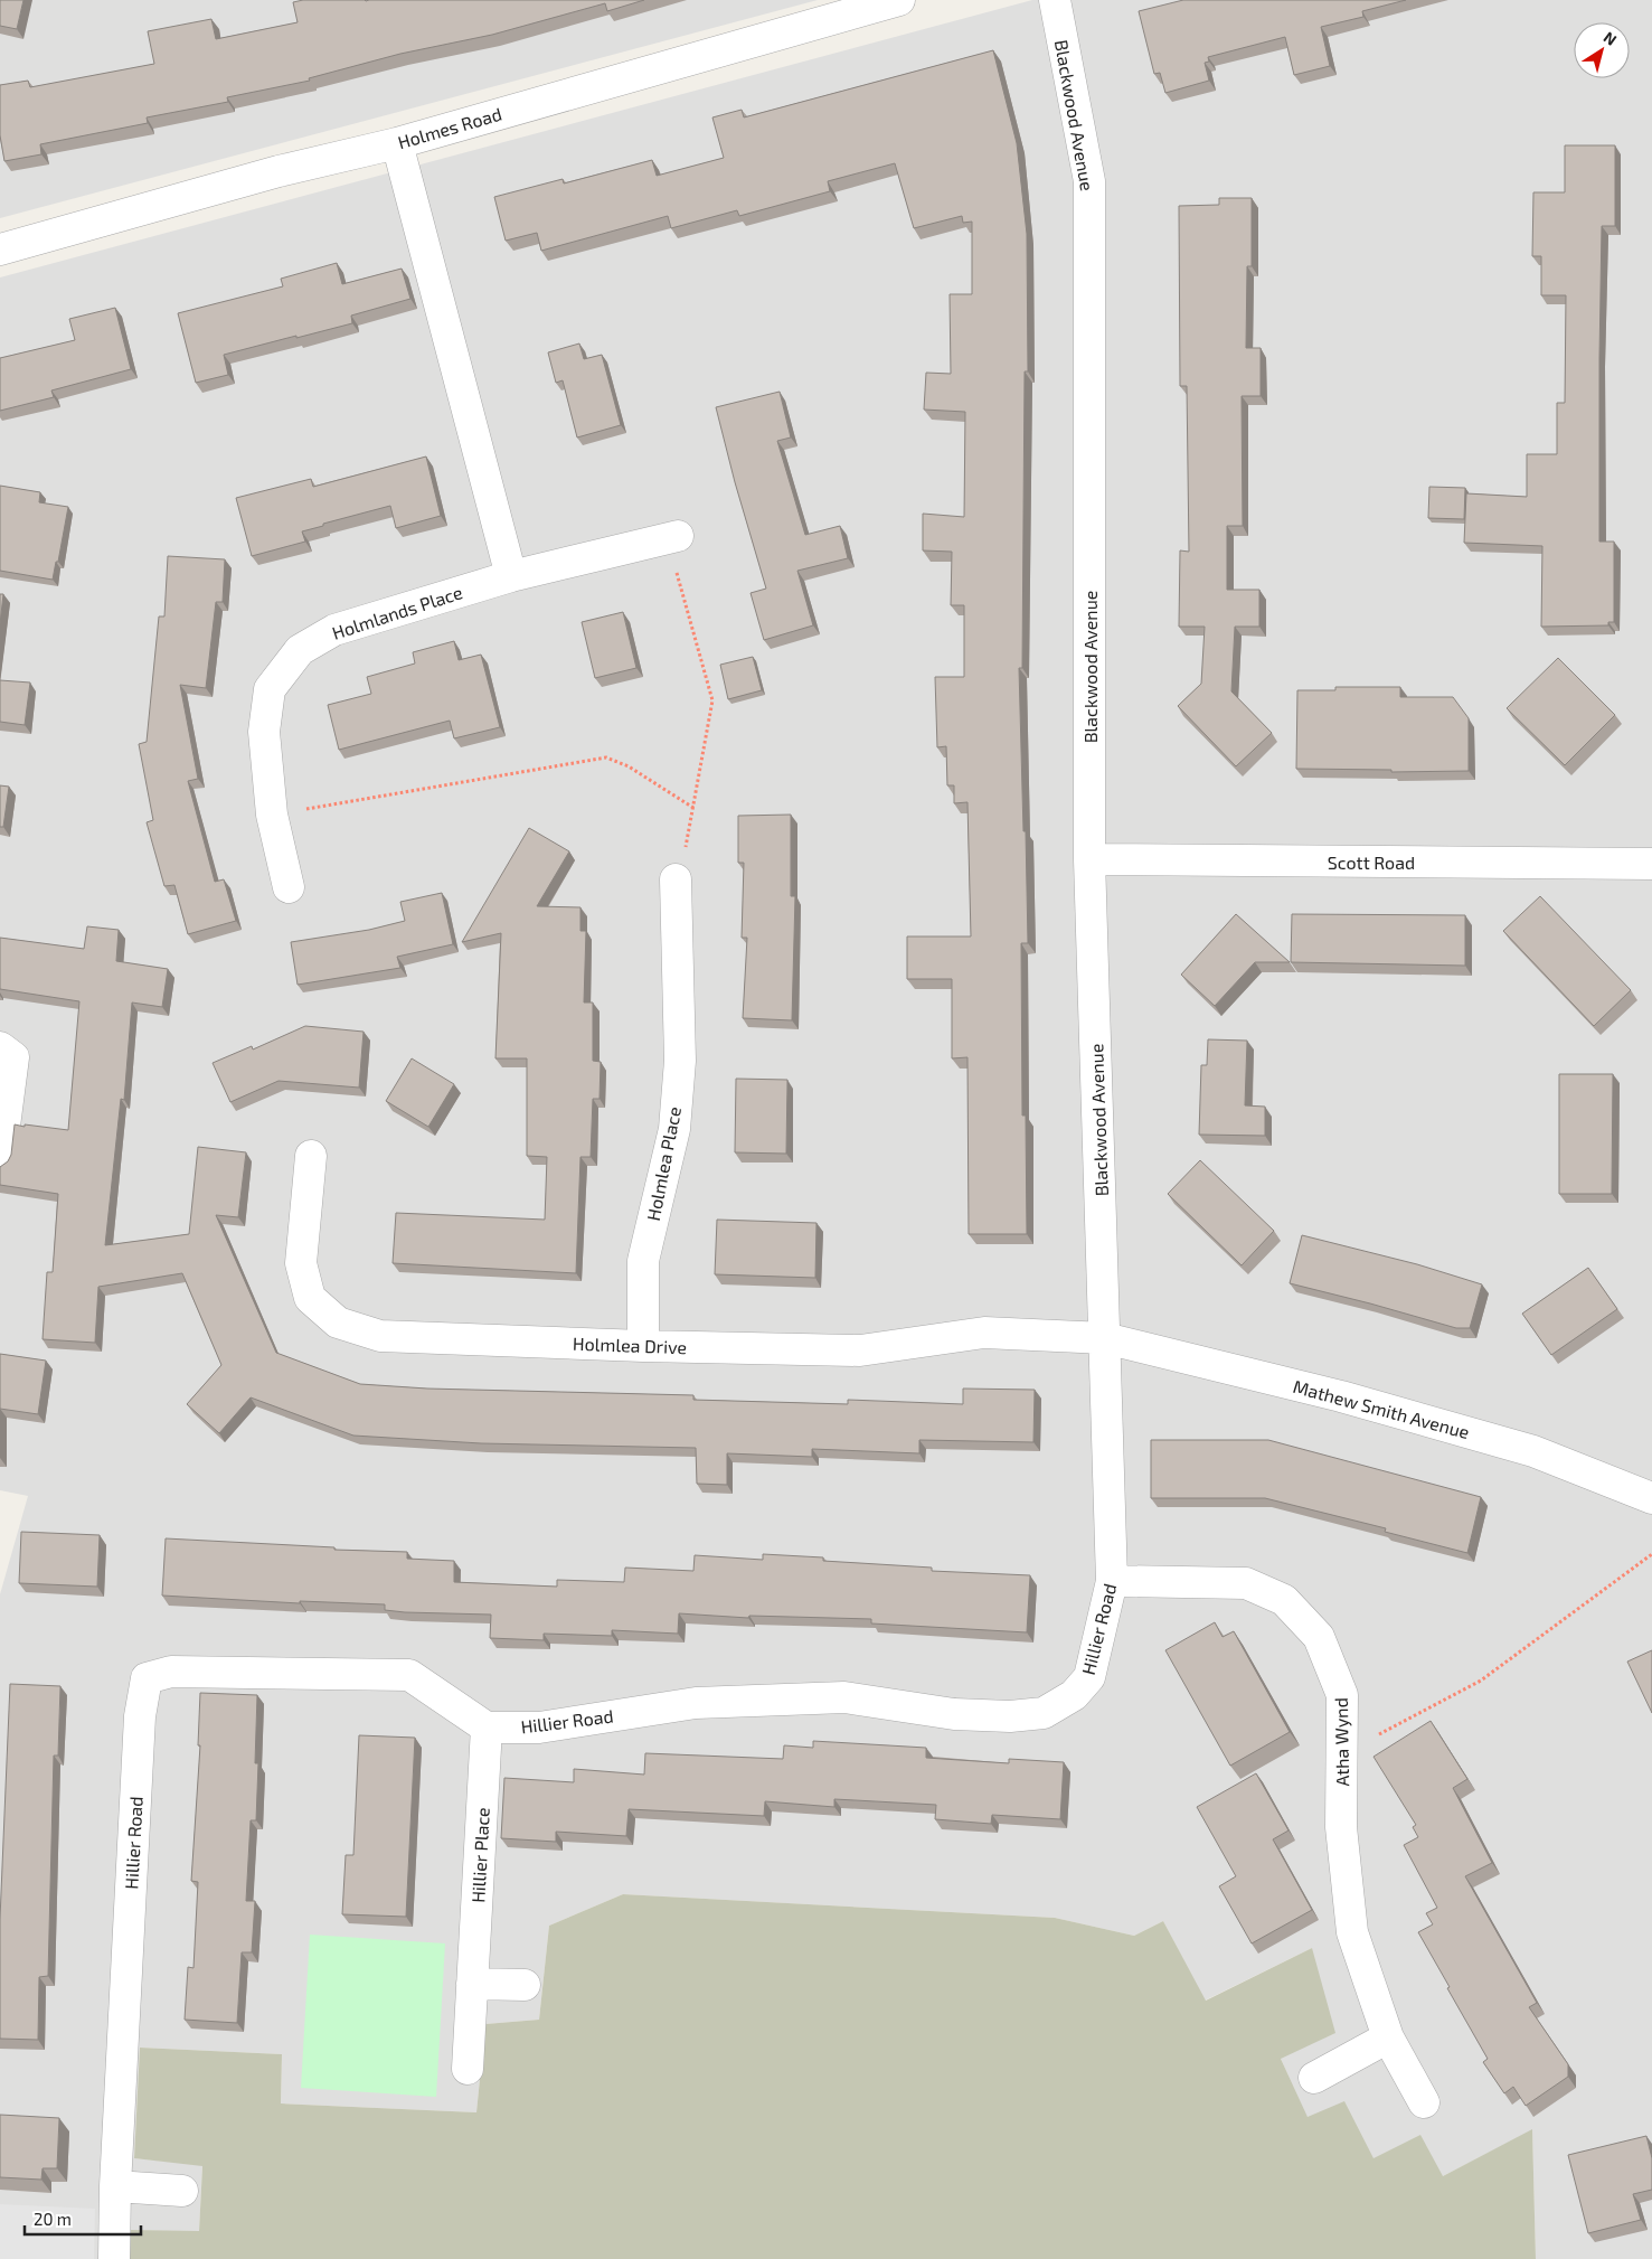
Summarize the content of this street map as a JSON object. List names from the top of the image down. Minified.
{"streets":{"street":["Blackwood Avenue","Holmes Road","Holmlands Place","Scott Road","Holmlea Place","Holmlea Drive","Mathew Smith Avenue","Hillier Road","Atha Wynd","Hillier Place"]},"crossings":[["Blackwood Avenue","Scott Road"],["Blackwood Avenue","Holmlea Drive"],["Blackwood Avenue","Mathew Smith Avenue"],["Blackwood Avenue","Hillier Road"],["Holmlea Place","Holmlea Drive"],["Holmlea Drive","Mathew Smith Avenue"],["Holmlea Drive","Hillier Road"],["Mathew Smith Avenue","Hillier Road"],["Hillier Road","Atha Wynd"],["Hillier Road","Hillier Place"]],"scale_bar":"20 m","north":"top right"}
